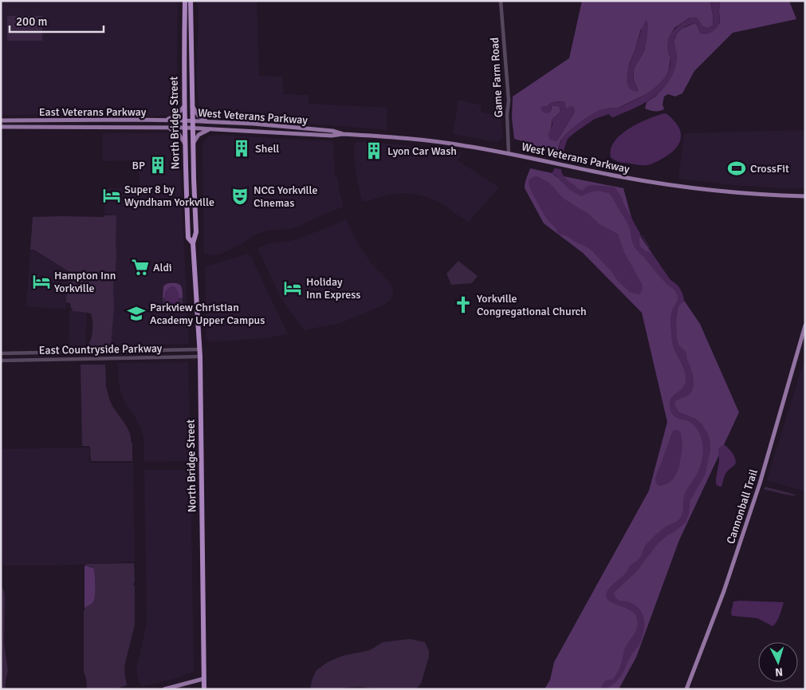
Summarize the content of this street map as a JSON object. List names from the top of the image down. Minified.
{"streets":{"highway":["North Bridge Street"],"main road":["East Veterans Parkway","West Veterans Parkway","Cannonball Trail"],"street":["Game Farm Road","East Countryside Parkway"]},"crossings":[["Game Farm Road","West Veterans Parkway"],["East Veterans Parkway","West Veterans Parkway"],["East Veterans Parkway","North Bridge Street"],["West Veterans Parkway","North Bridge Street"],["North Bridge Street","East Countryside Parkway"]],"places":{"building":["Shell","Lyon Car Wash","BP"],"sports":["CrossFit"],"hotel":["Super 8 by Wyndham Yorkville","Hampton Inn Yorkville","Holiday Inn Express"],"theatre":["NCG Yorkville Cinemas"],"supermarket":["Aldi"],"church":["Yorkville Congregational Church"],"school or university":["Parkview Christian Academy Upper Campus"]},"scale_bar":"200 m","north":"bottom"}
